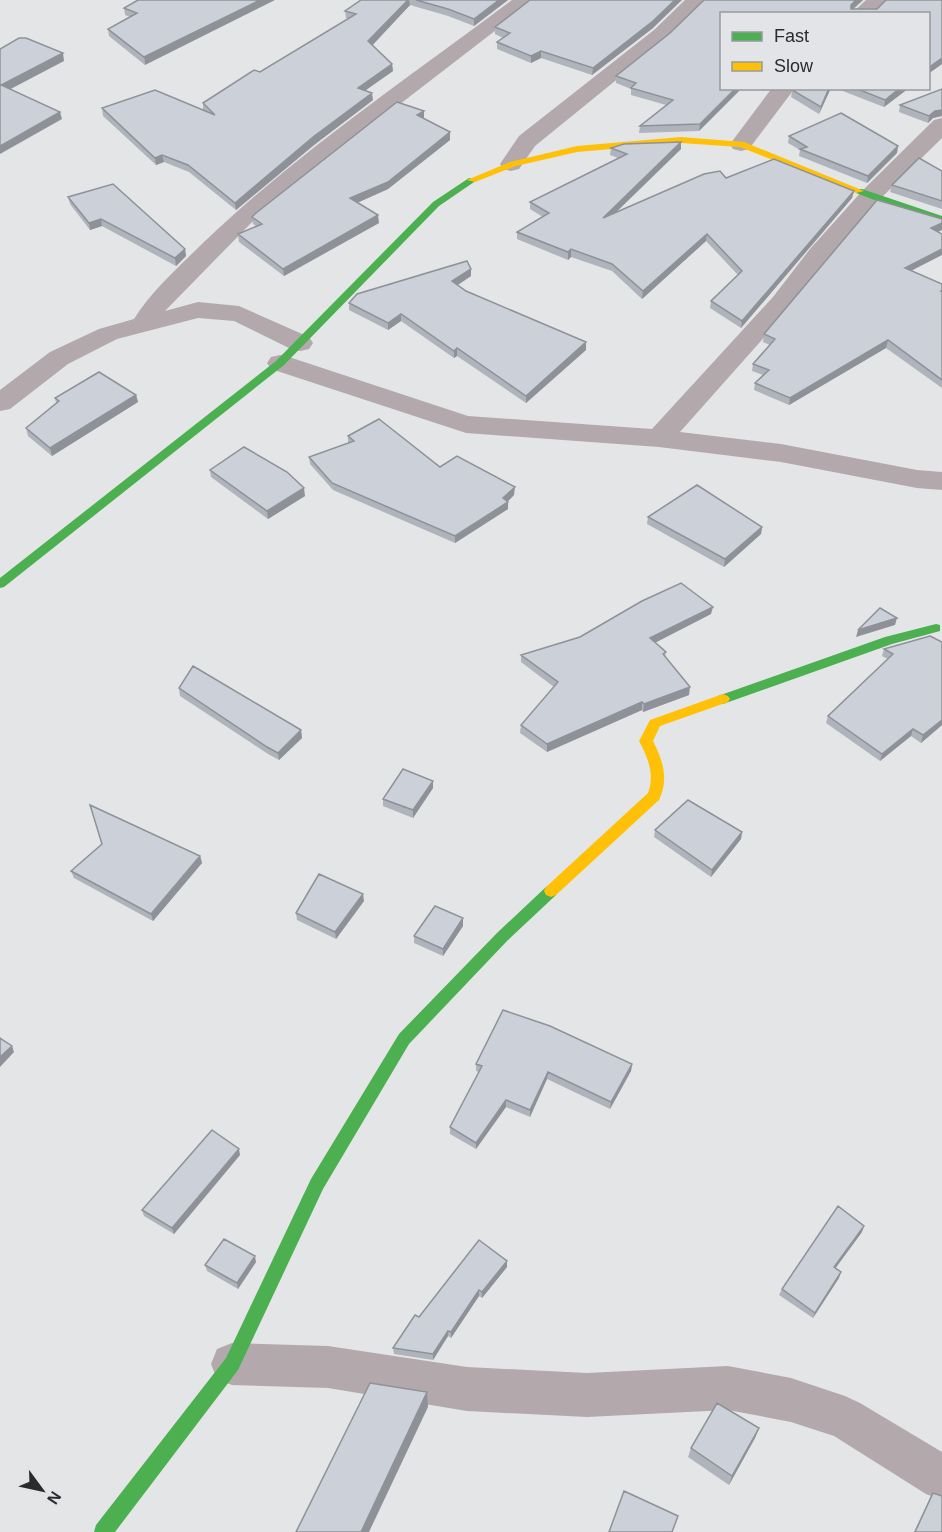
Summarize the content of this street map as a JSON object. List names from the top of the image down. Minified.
{"legend":["Fast","Slow"],"north":"bottom right"}
